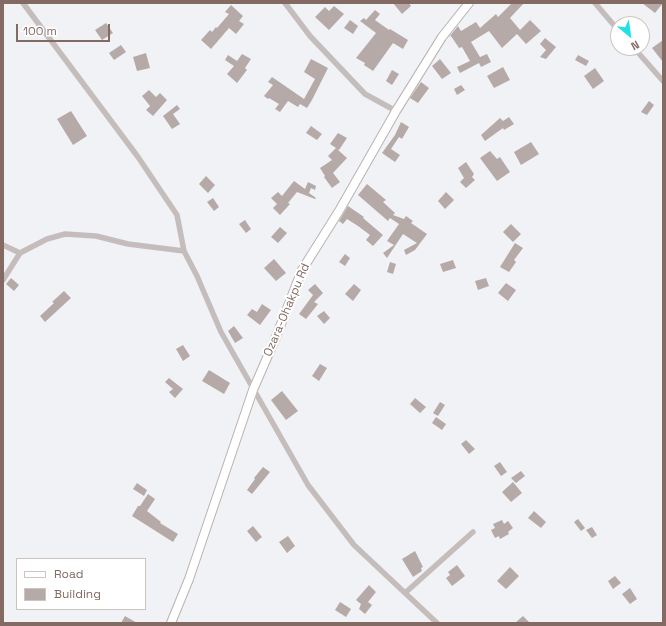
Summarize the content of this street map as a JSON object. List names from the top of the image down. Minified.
{"streets":{"main road":["Ozara-Ohakpu Rd"]},"legend":["Road","Building"],"scale_bar":"100 m","north":"bottom right"}
